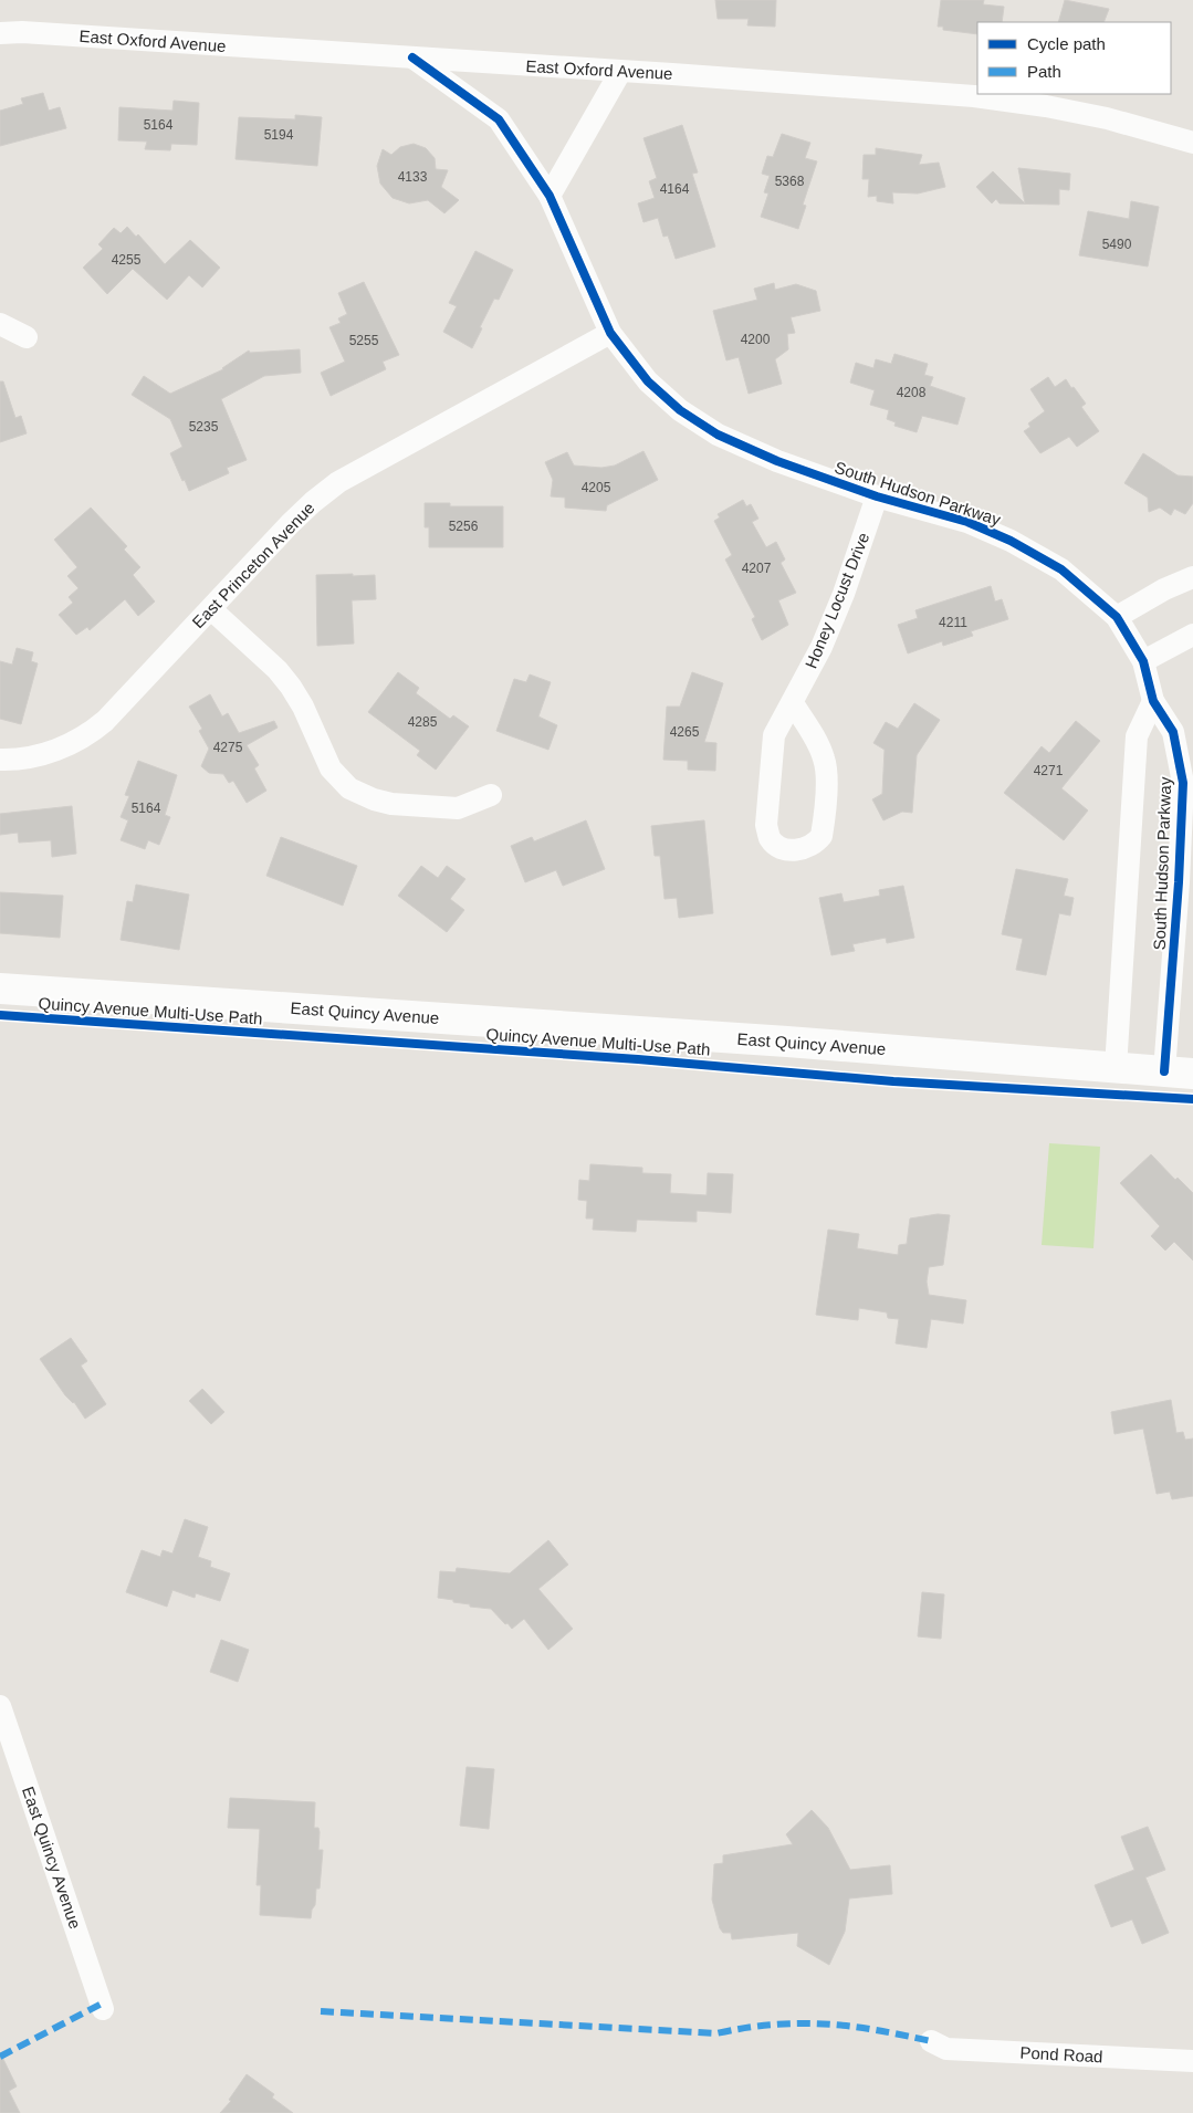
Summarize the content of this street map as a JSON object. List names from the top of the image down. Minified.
{"streets":{"street":["East Oxford Avenue","South Hudson Parkway","East Princeton Avenue","Honey Locust Drive","East Quincy Avenue","Pond Road"],"cycle path":["Quincy Avenue Multi-Use Path"]},"crossings":[["East Oxford Avenue","South Hudson Parkway"],["South Hudson Parkway","East Princeton Avenue"],["South Hudson Parkway","Honey Locust Drive"],["South Hudson Parkway","East Quincy Avenue"]],"house_numbers":["5164","5194","4133","5368","4164","5490","4255","4200","5255","4208","5235","4205","5256","4207","4211","4285","4265","4275","4271","5164"],"legend":["Cycle path","Path"]}
